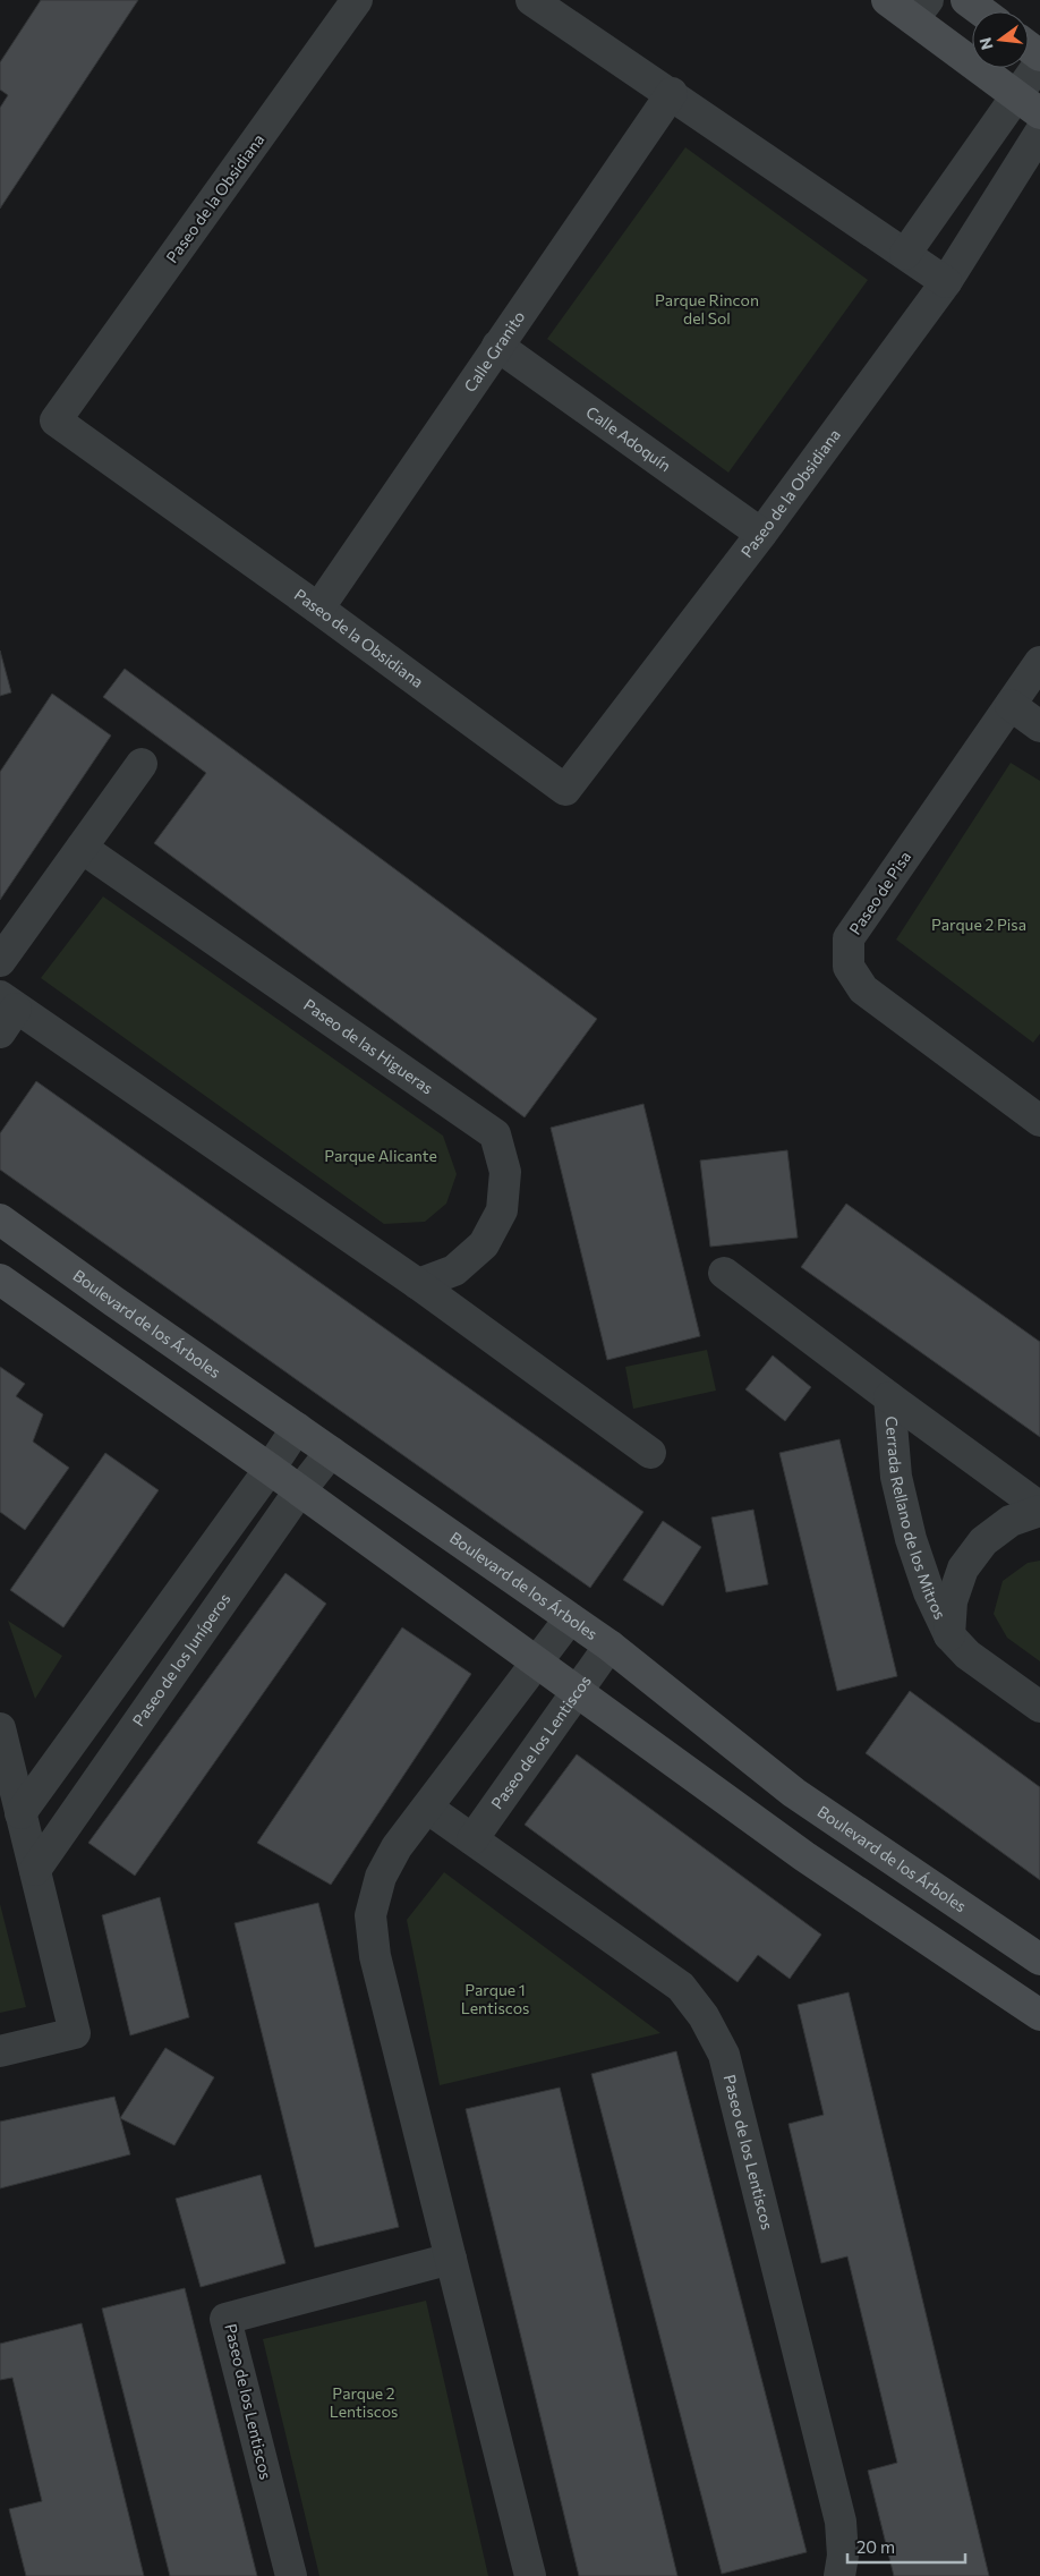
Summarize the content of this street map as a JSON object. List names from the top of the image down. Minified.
{"streets":{"main road":["Boulevard de los Árboles"],"street":["Paseo de la Obsidiana","Calle Granito","Calle Adoquín","Paseo de Pisa","Paseo de las Higueras","Cerrada Rellano de los Mitros","Paseo de los Juníperos","Paseo de los Lentiscos"]},"crossings":[["Paseo de la Obsidiana","Calle Granito"],["Paseo de la Obsidiana","Calle Adoquín"],["Calle Granito","Calle Adoquín"],["Boulevard de los Árboles","Paseo de los Juníperos"],["Boulevard de los Árboles","Paseo de los Lentiscos"]],"parks":["Parque Rincon del Sol","Parque 2 Pisa","Parque Alicante","Parque 1 Lentiscos","Parque 2 Lentiscos"],"scale_bar":"20 m","north":"left"}
